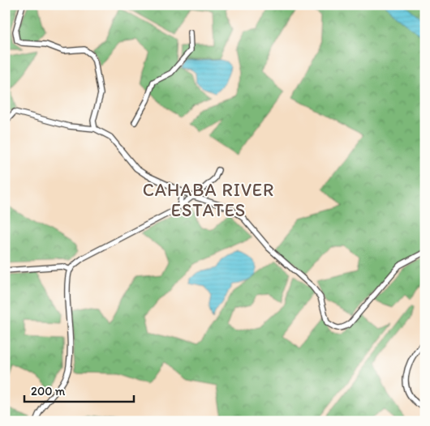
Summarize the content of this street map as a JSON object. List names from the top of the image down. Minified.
{"districts":["CAHABA RIVER ESTATES"],"scale_bar":"200 m"}
